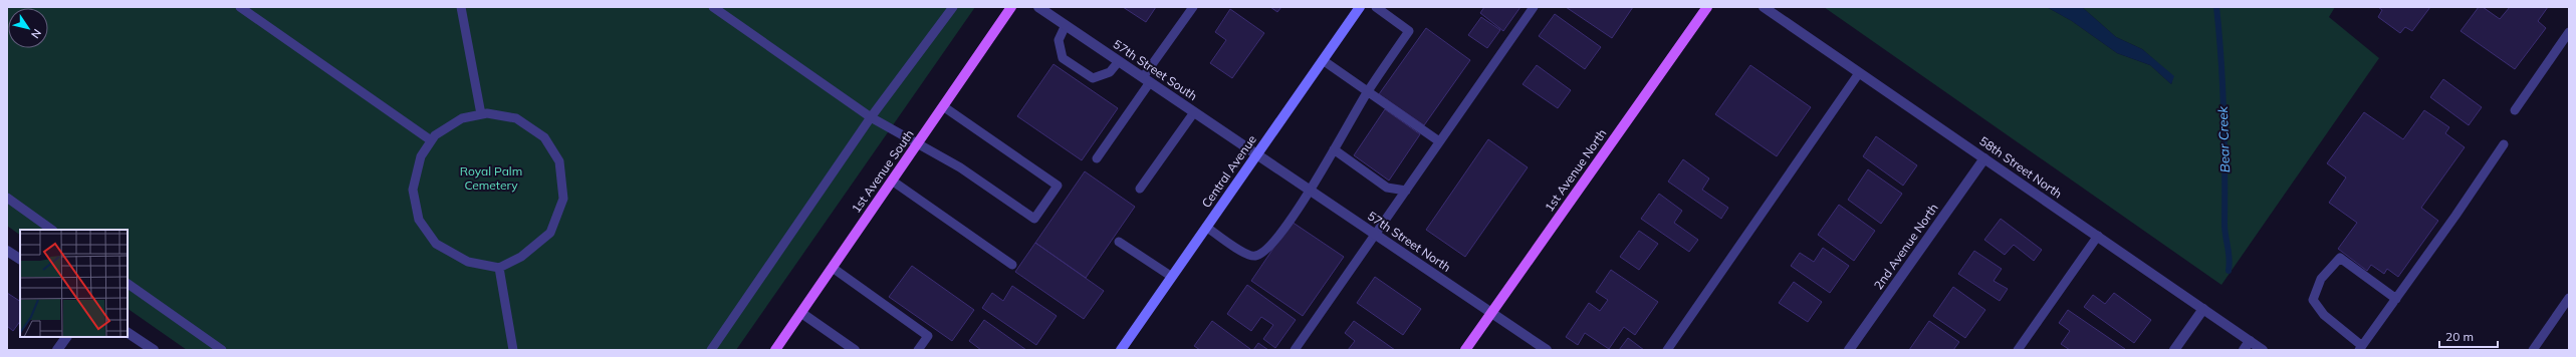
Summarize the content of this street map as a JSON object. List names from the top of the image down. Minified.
{"streets":{"main road":["1st Avenue North","1st Avenue South","Central Avenue"],"street":["57th Street South","58th Street North","57th Street North","2nd Avenue North"]},"crossings":[["57th Street South","Central Avenue"],["57th Street South","57th Street North"],["58th Street North","2nd Avenue North"],["1st Avenue North","57th Street North"],["Central Avenue","57th Street North"]],"water":["Bear Creek"],"parks":["Royal Palm Cemetery"],"scale_bar":"20 m","north":"bottom right"}
